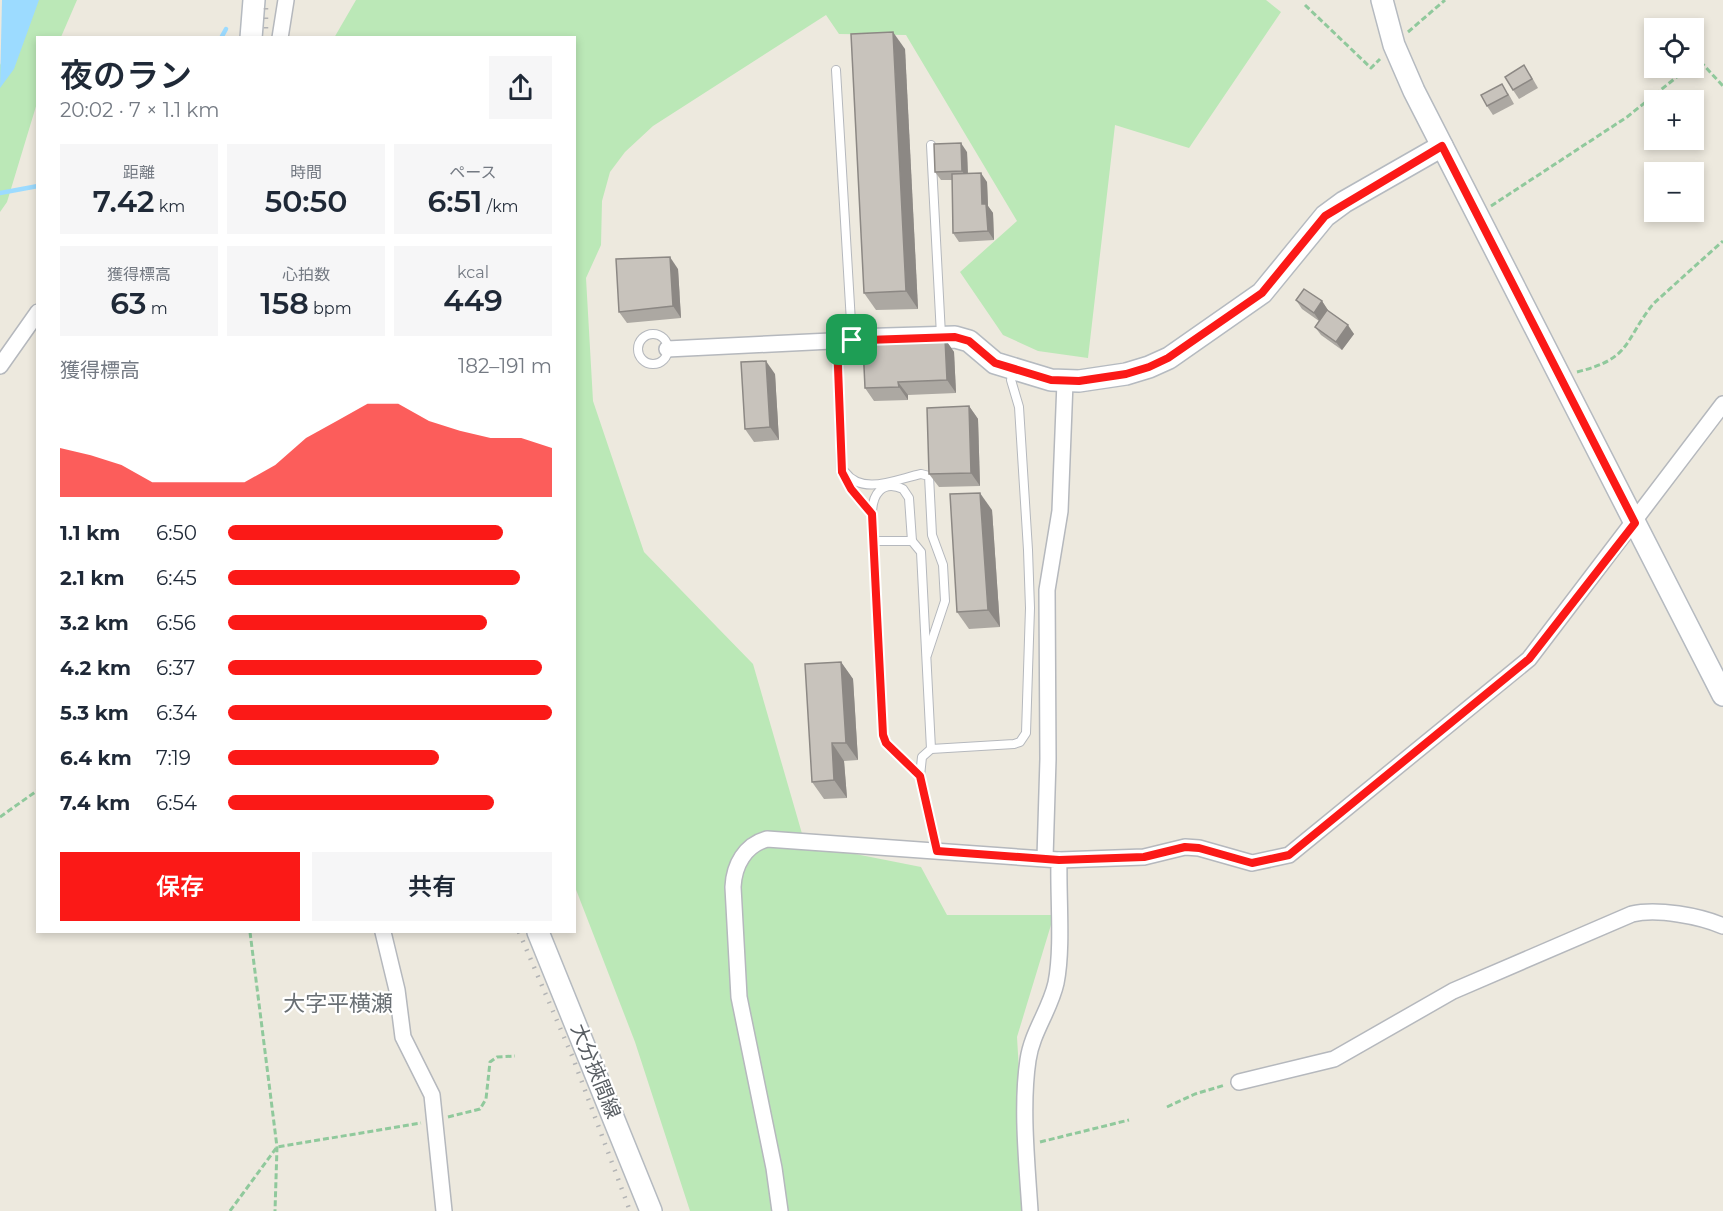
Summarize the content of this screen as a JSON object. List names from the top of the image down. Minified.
{"streets":{"street":["大分挾間線"]},"districts":["大字平横瀬"],"page":{"map_buttons":["+","−"],"heading":["夜のラン","20:02 · 7 × 1.1 km"],"stats":[["距離","7.42 km"],["時間","50:50"],["ペース","6:51 /km"],["獲得標高","63 m"],["心拍数","158 bpm"],["kcal","449"]],"chart":["獲得標高","182–191 m"],"list":[{"name":"1.1 km","note":"6:50"},{"name":"2.1 km","note":"6:45"},{"name":"3.2 km","note":"6:56"},{"name":"4.2 km","note":"6:37"},{"name":"5.3 km","note":"6:34"},{"name":"6.4 km","note":"7:19"},{"name":"7.4 km","note":"6:54"}],"buttons":["保存","共有"]}}
